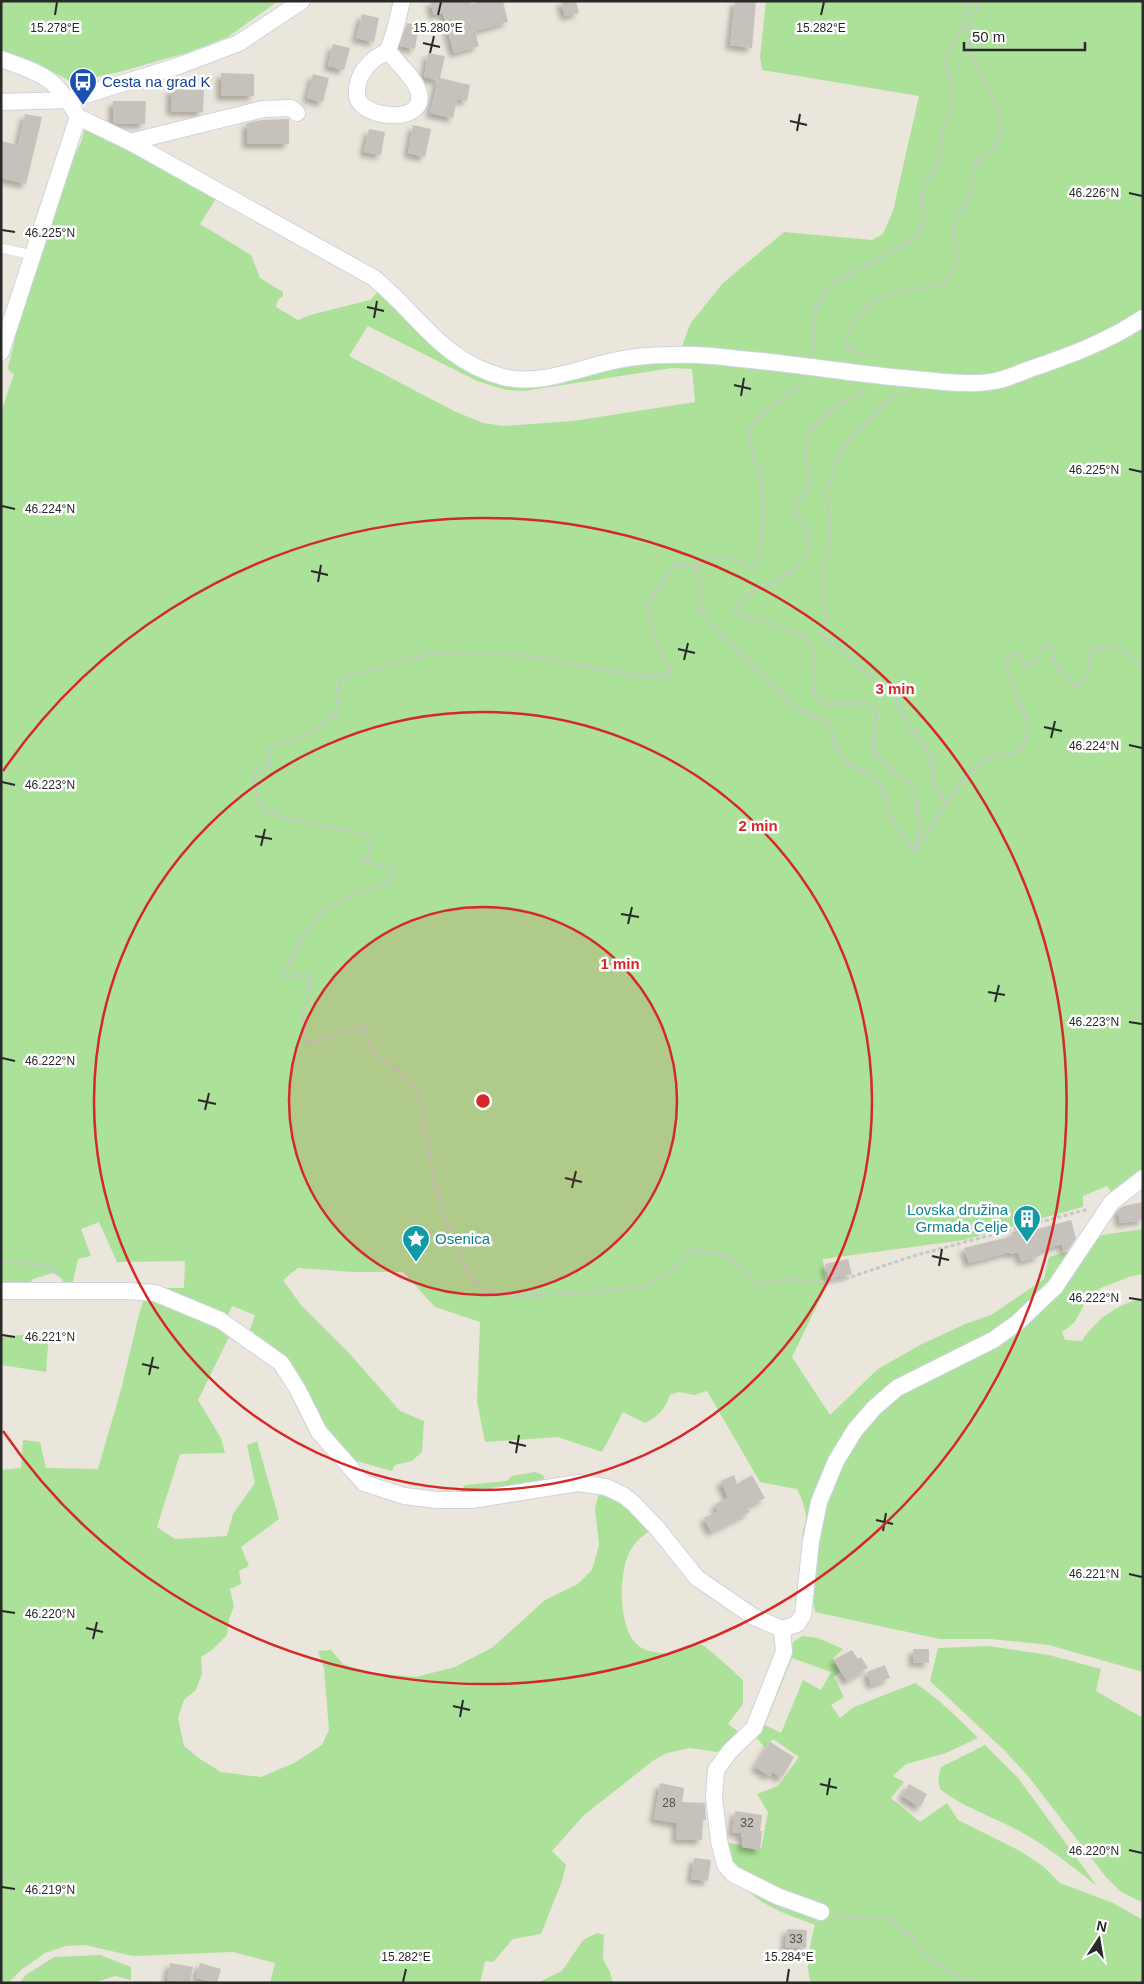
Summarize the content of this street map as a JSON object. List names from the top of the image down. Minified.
{"places":{"bus stop":["Cesta na grad K"],"building":["Lovska družina Grmada Celje"],"place":["Osenica"]},"house_numbers":["28","32","33"],"scale_bar":"50 m","north":"top","coordinates":["15.278°E","15.280°E","15.282°E","46.226°N","46.225°N","46.224°N","46.223°N","46.222°N","46.221°N","46.220°N","46.219°N","15.284°E"],"rings":["3 min","2 min","1 min"]}
